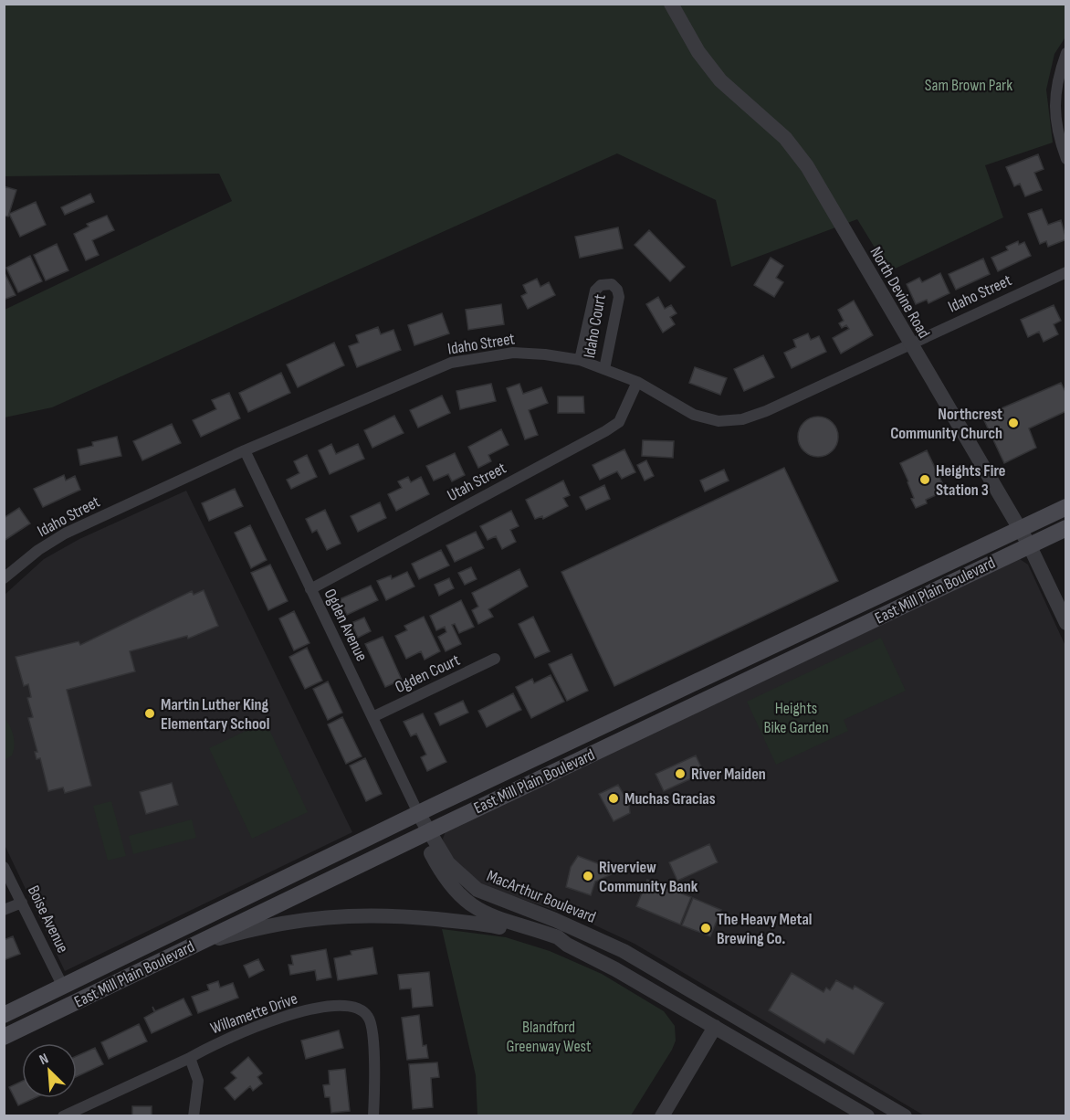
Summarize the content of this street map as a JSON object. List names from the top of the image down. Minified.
{"streets":{"main road":["East Mill Plain Boulevard"],"street":["North Devine Road","Idaho Street","Idaho Court","Utah Street","Ogden Avenue","Ogden Court","MacArthur Boulevard","Boise Avenue","Willamette Drive"]},"crossings":[["North Devine Road","Idaho Street"],["North Devine Road","East Mill Plain Boulevard"],["Idaho Street","Idaho Court"],["Idaho Street","Utah Street"],["Idaho Street","Ogden Avenue"],["Utah Street","Ogden Avenue"],["East Mill Plain Boulevard","Ogden Avenue"],["East Mill Plain Boulevard","MacArthur Boulevard"],["East Mill Plain Boulevard","Boise Avenue"],["Ogden Avenue","Ogden Court"],["Ogden Avenue","MacArthur Boulevard"]],"parks":["Sam Brown Park","Heights Bike Garden","Blandford Greenway West"],"places":["Northcrest Community Church","Heights Fire Station 3","Martin Luther King Elementary School","River Maiden","Muchas Gracias","Riverview Community Bank","The Heavy Metal Brewing Co."],"north":"top left"}
